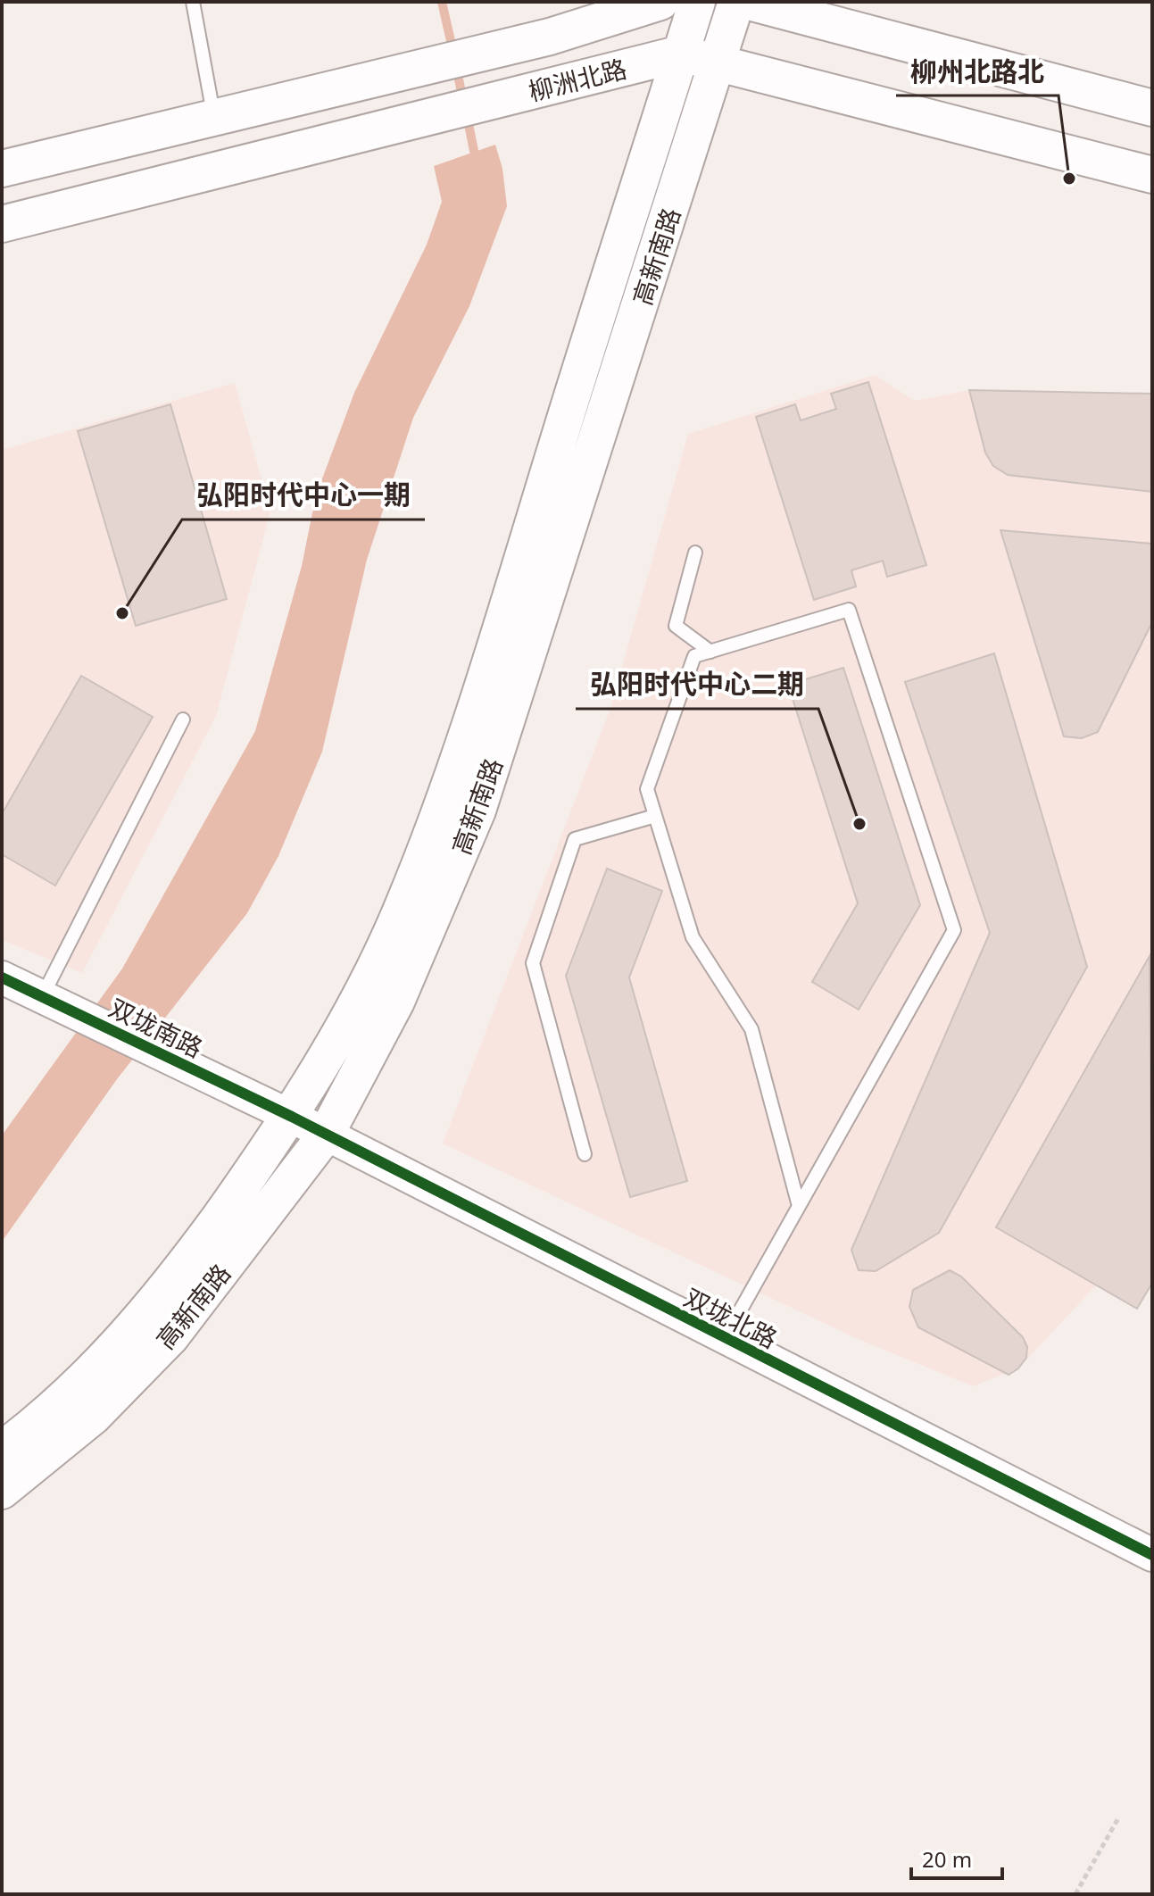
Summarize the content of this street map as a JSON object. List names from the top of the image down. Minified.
{"streets":{"main road":["柳洲北路","高新南路"],"street":["双垅南路","双垅北路"]},"crossings":[["柳洲北路","高新南路"],["高新南路","双垅南路"],["高新南路","双垅北路"],["双垅南路","双垅北路"]],"places":["柳州北路北","弘阳时代中心一期","弘阳时代中心二期"],"scale_bar":"20 m"}
